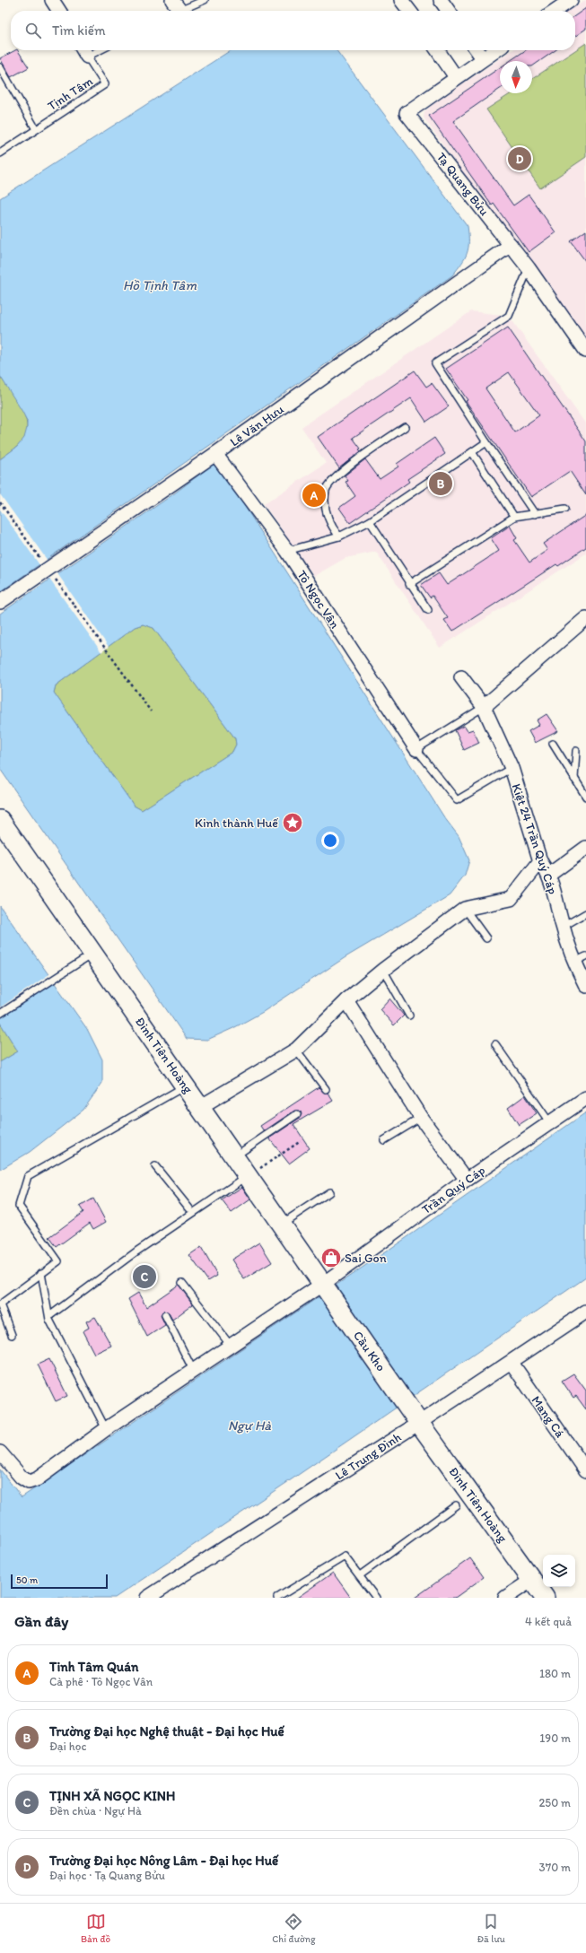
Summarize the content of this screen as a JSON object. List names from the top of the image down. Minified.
{"streets":{"main road":["Đinh Tiên Hoàng","Cầu Kho"],"street":["Tạ Quang Bửu","Lê Văn Hưu","Tô Ngọc Vân","Kiệt 24 Trần Quý Cáp","Trần Quý Cáp","Mang Cá","Lê Trung Đình"],"lane":["Tịnh Tâm"]},"crossings":[["Tạ Quang Bửu","Lê Văn Hưu"],["Lê Văn Hưu","Tô Ngọc Vân"],["Đinh Tiên Hoàng","Trần Quý Cáp"],["Đinh Tiên Hoàng","Cầu Kho"],["Đinh Tiên Hoàng","Lê Trung Đình"],["Trần Quý Cáp","Cầu Kho"],["Cầu Kho","Lê Trung Đình"],["Mang Cá","Lê Trung Đình"]],"water":["Hồ Tịnh Tâm","Ngự Hà"],"places":{"place":["Kinh thành Huế"],"shop":["Sai Gon"]},"scale_bar":"50 m","north":"bottom","page":{"search":"Tìm kiếm","pins":["D","B","A","C"],"scale":"50 m","heading":["Gần đây","4 kết quả"],"list":[{"mark":"A","name":"Tinh Tâm Quán","note":"Cà phê · Tô Ngọc Vân","value":"180 m"},{"mark":"B","name":"Trường Đại học Nghệ thuật - Đại học Huế","note":"Đại học","value":"190 m"},{"mark":"C","name":"TỊNH XÃ NGỌC KINH","note":"Đền chùa · Ngự Hà","value":"250 m"},{"mark":"D","name":"Trường Đại học Nông Lâm - Đại học Huế","note":"Đại học · Tạ Quang Bửu","value":"370 m"}],"nav":["Bản đồ","Chỉ đường","Đã lưu"]}}
